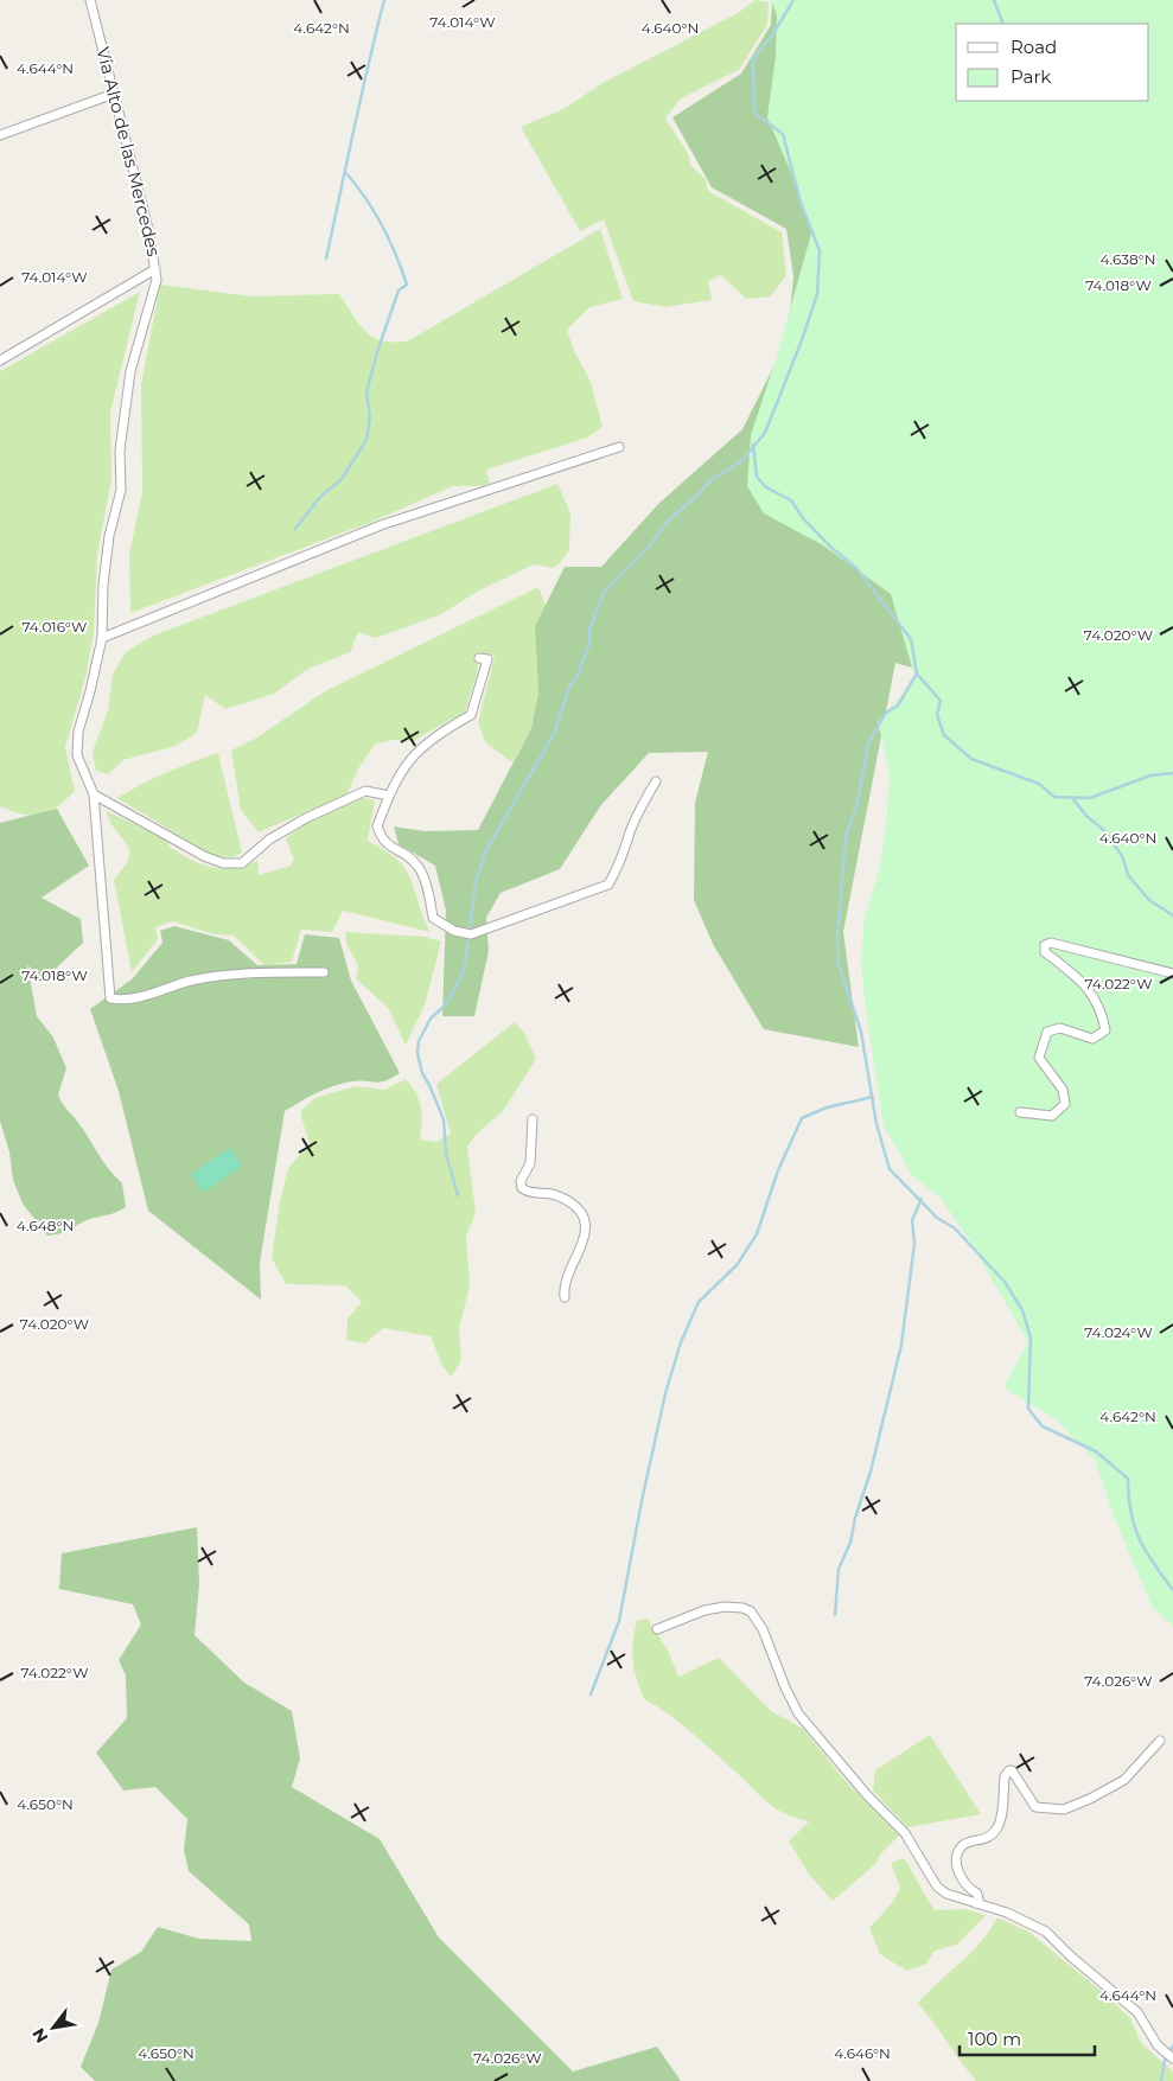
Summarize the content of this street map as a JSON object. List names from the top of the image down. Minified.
{"streets":{"street":["Vía Alto de las Mercedes"]},"legend":["Road","Park"],"scale_bar":"100 m","north":"bottom left","coordinates":["74.014°W","4.640°N","4.642°N","4.644°N","4.638°N","74.018°W","74.016°W","74.020°W","74.022°W","4.648°N","74.024°W","74.026°W","4.650°N","4.646°N"]}
